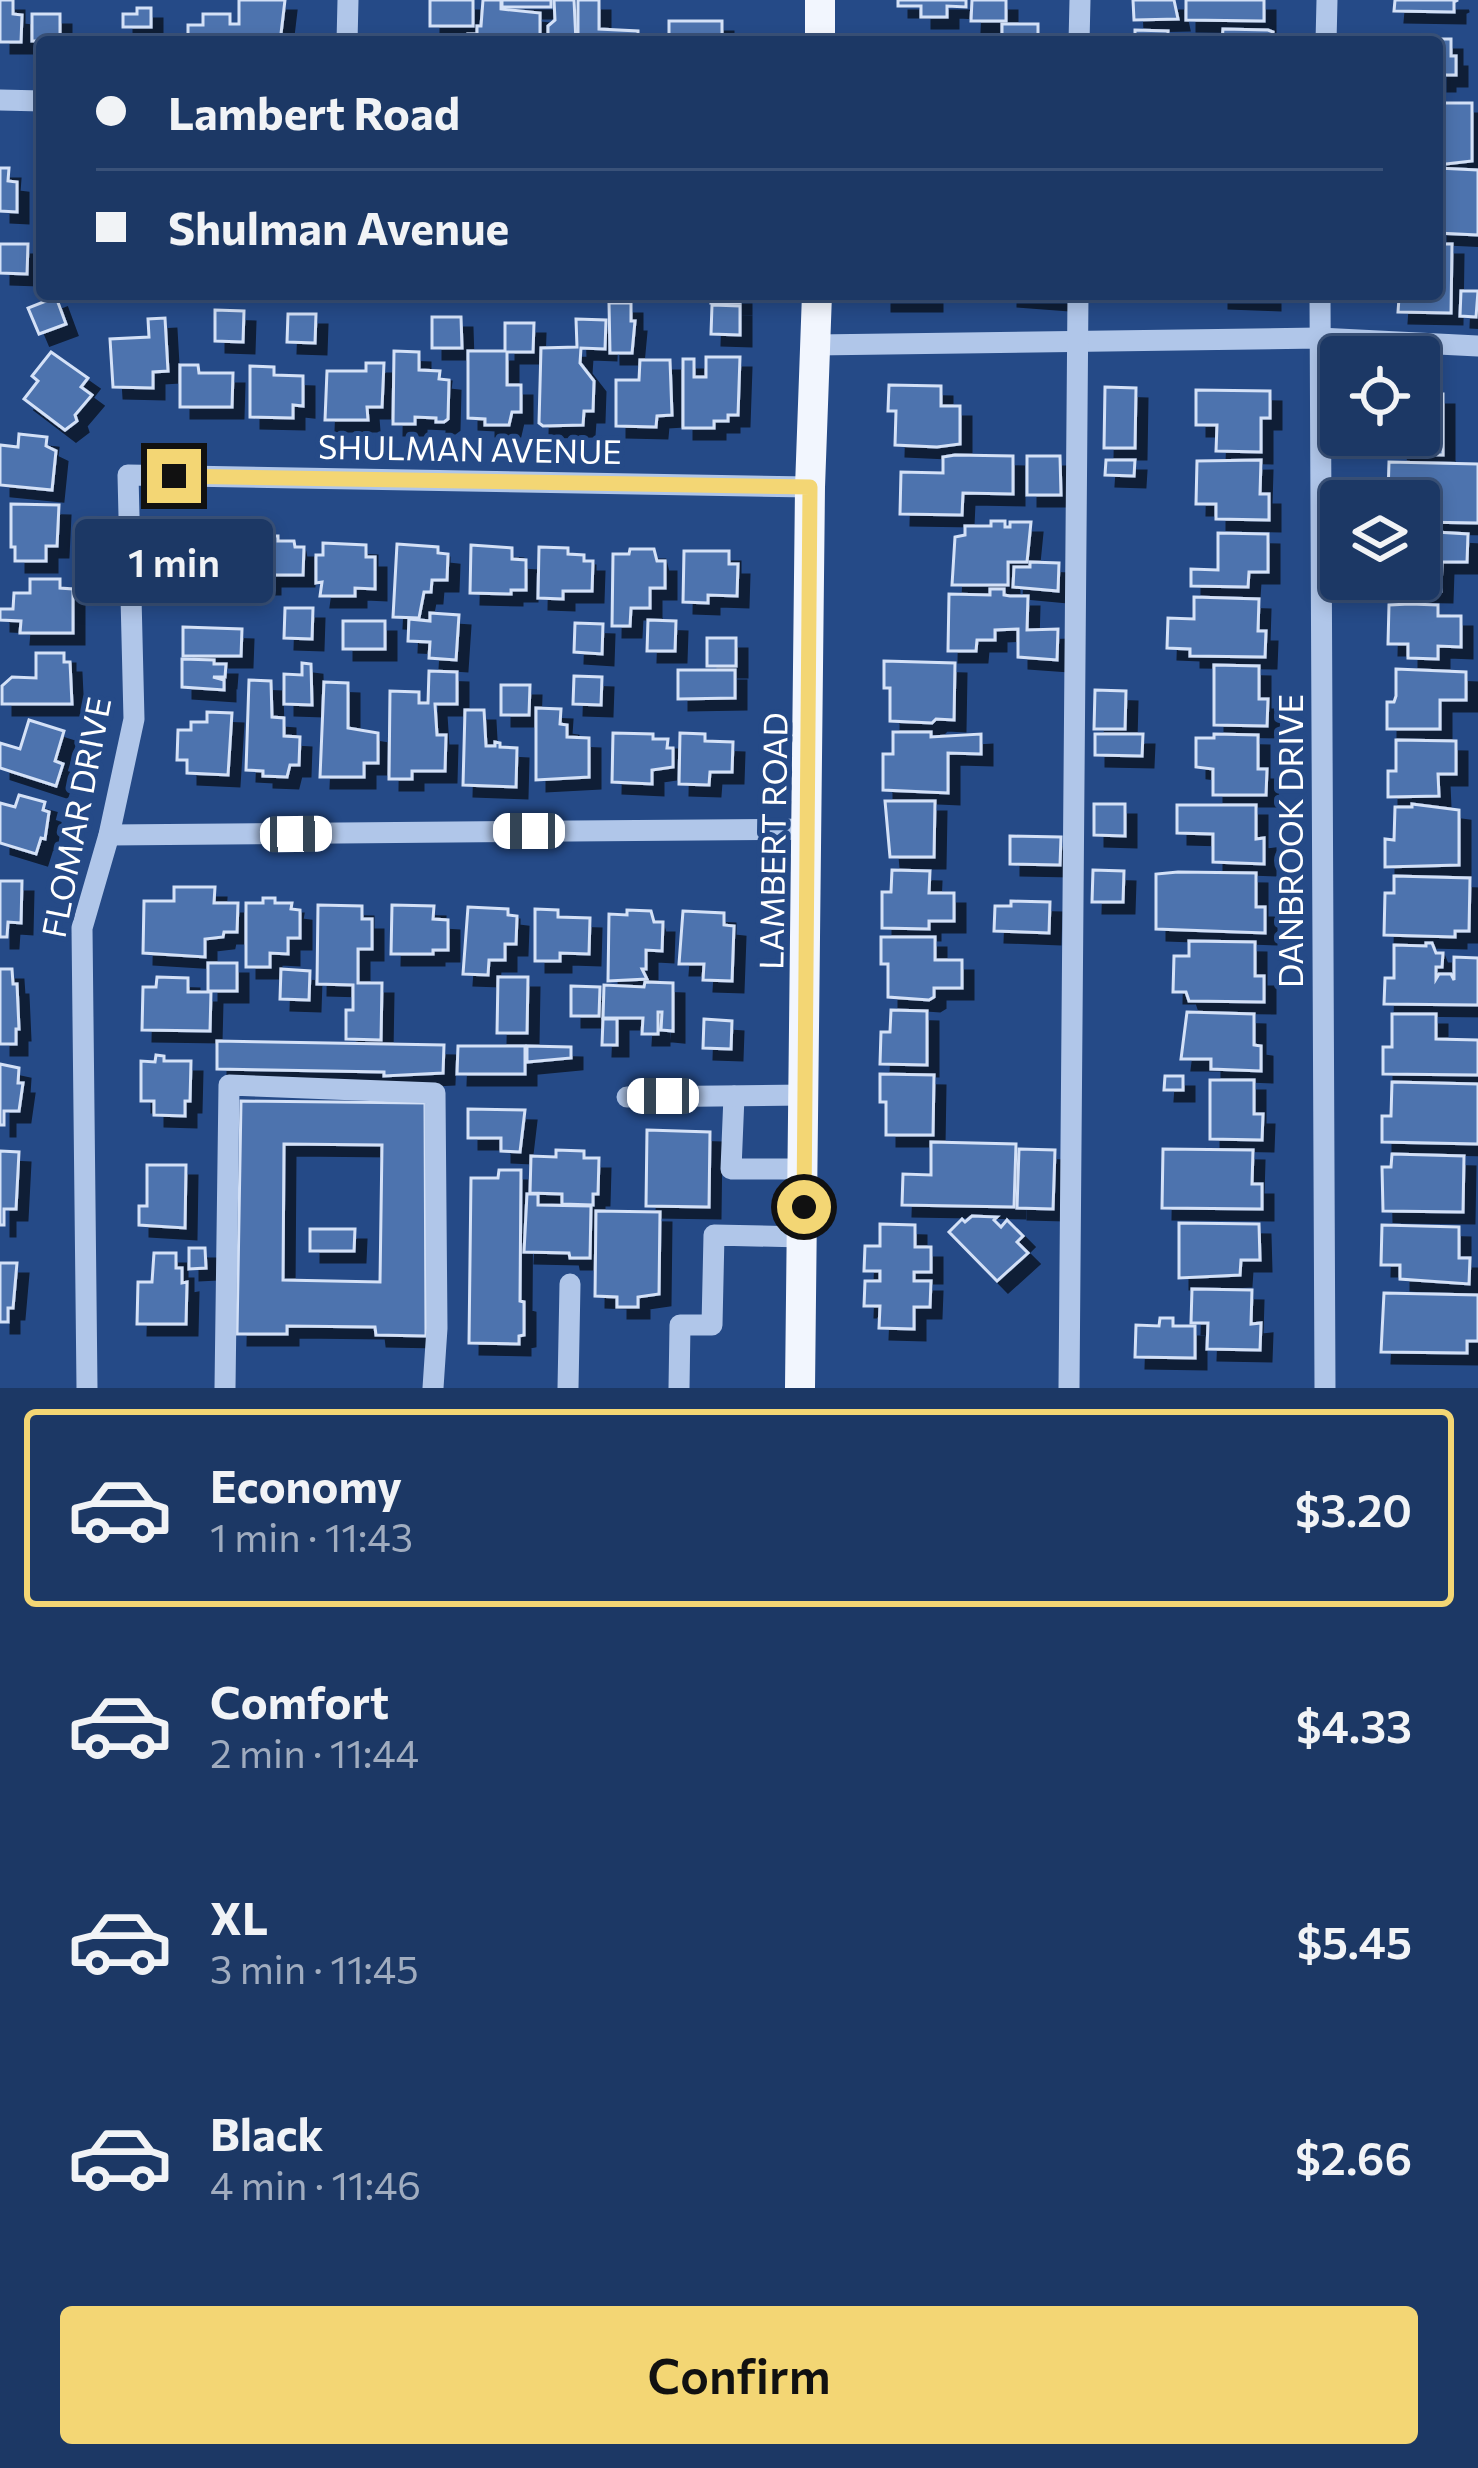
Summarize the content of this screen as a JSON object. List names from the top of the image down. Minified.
{"streets":{"main road":["LAMBERT ROAD"],"street":["SHULMAN AVENUE","FLOMAR DRIVE","DANBROOK DRIVE"]},"crossings":[["SHULMAN AVENUE","FLOMAR DRIVE"],["SHULMAN AVENUE","LAMBERT ROAD"]],"page":{"banner":["Lambert Road","Shulman Avenue"],"bubble":"1 min","list":[{"name":"Economy","note":"1 min · 11:43","value":"$3.20"},{"name":"Comfort","note":"2 min · 11:44","value":"$4.33"},{"name":"XL","note":"3 min · 11:45","value":"$5.45"},{"name":"Black","note":"4 min · 11:46","value":"$2.66"}],"buttons":"Confirm"}}
